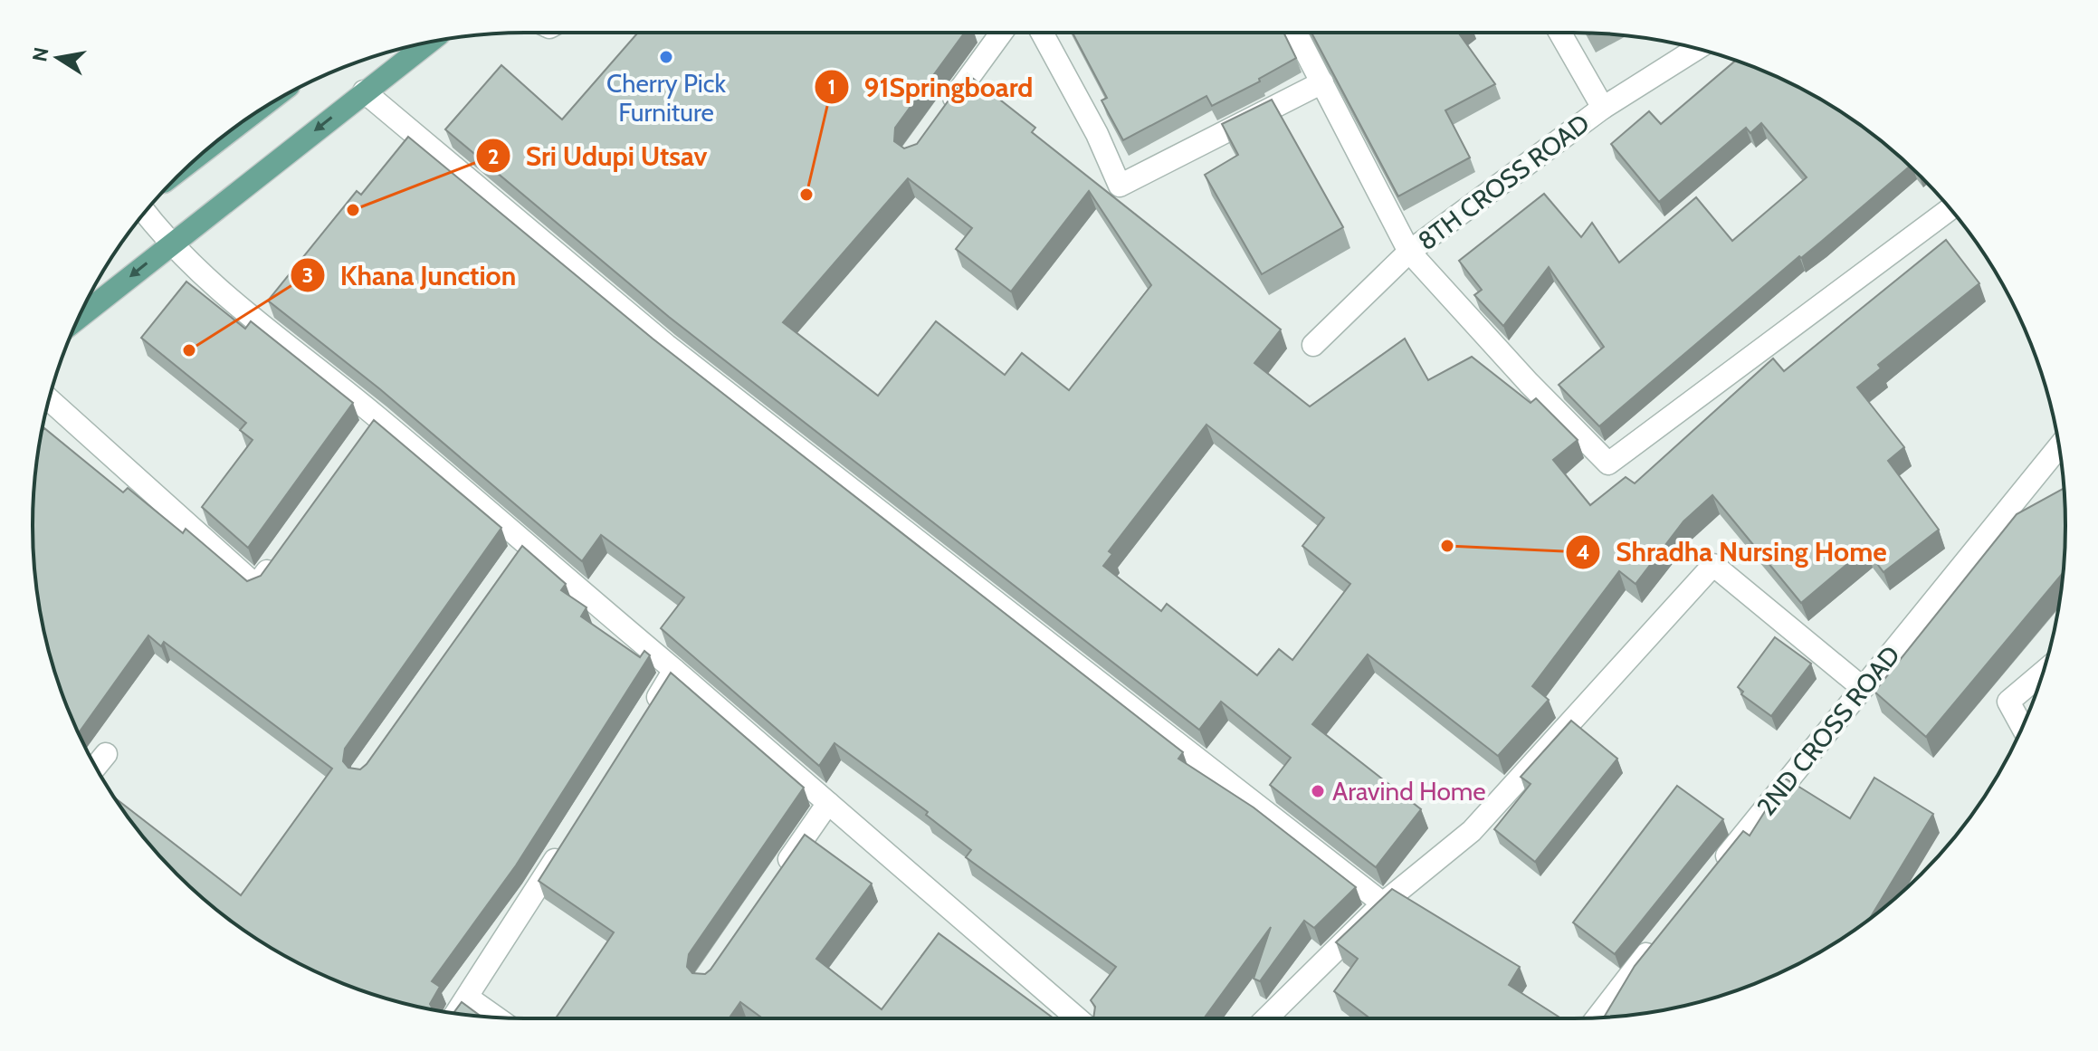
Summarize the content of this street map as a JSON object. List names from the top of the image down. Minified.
{"streets":{"street":["8TH CROSS ROAD","2ND CROSS ROAD"]},"places":["Cherry Pick Furniture","91Springboard","Sri Udupi Utsav","Khana Junction","Shradha Nursing Home","Aravind Home"],"north":"left"}
